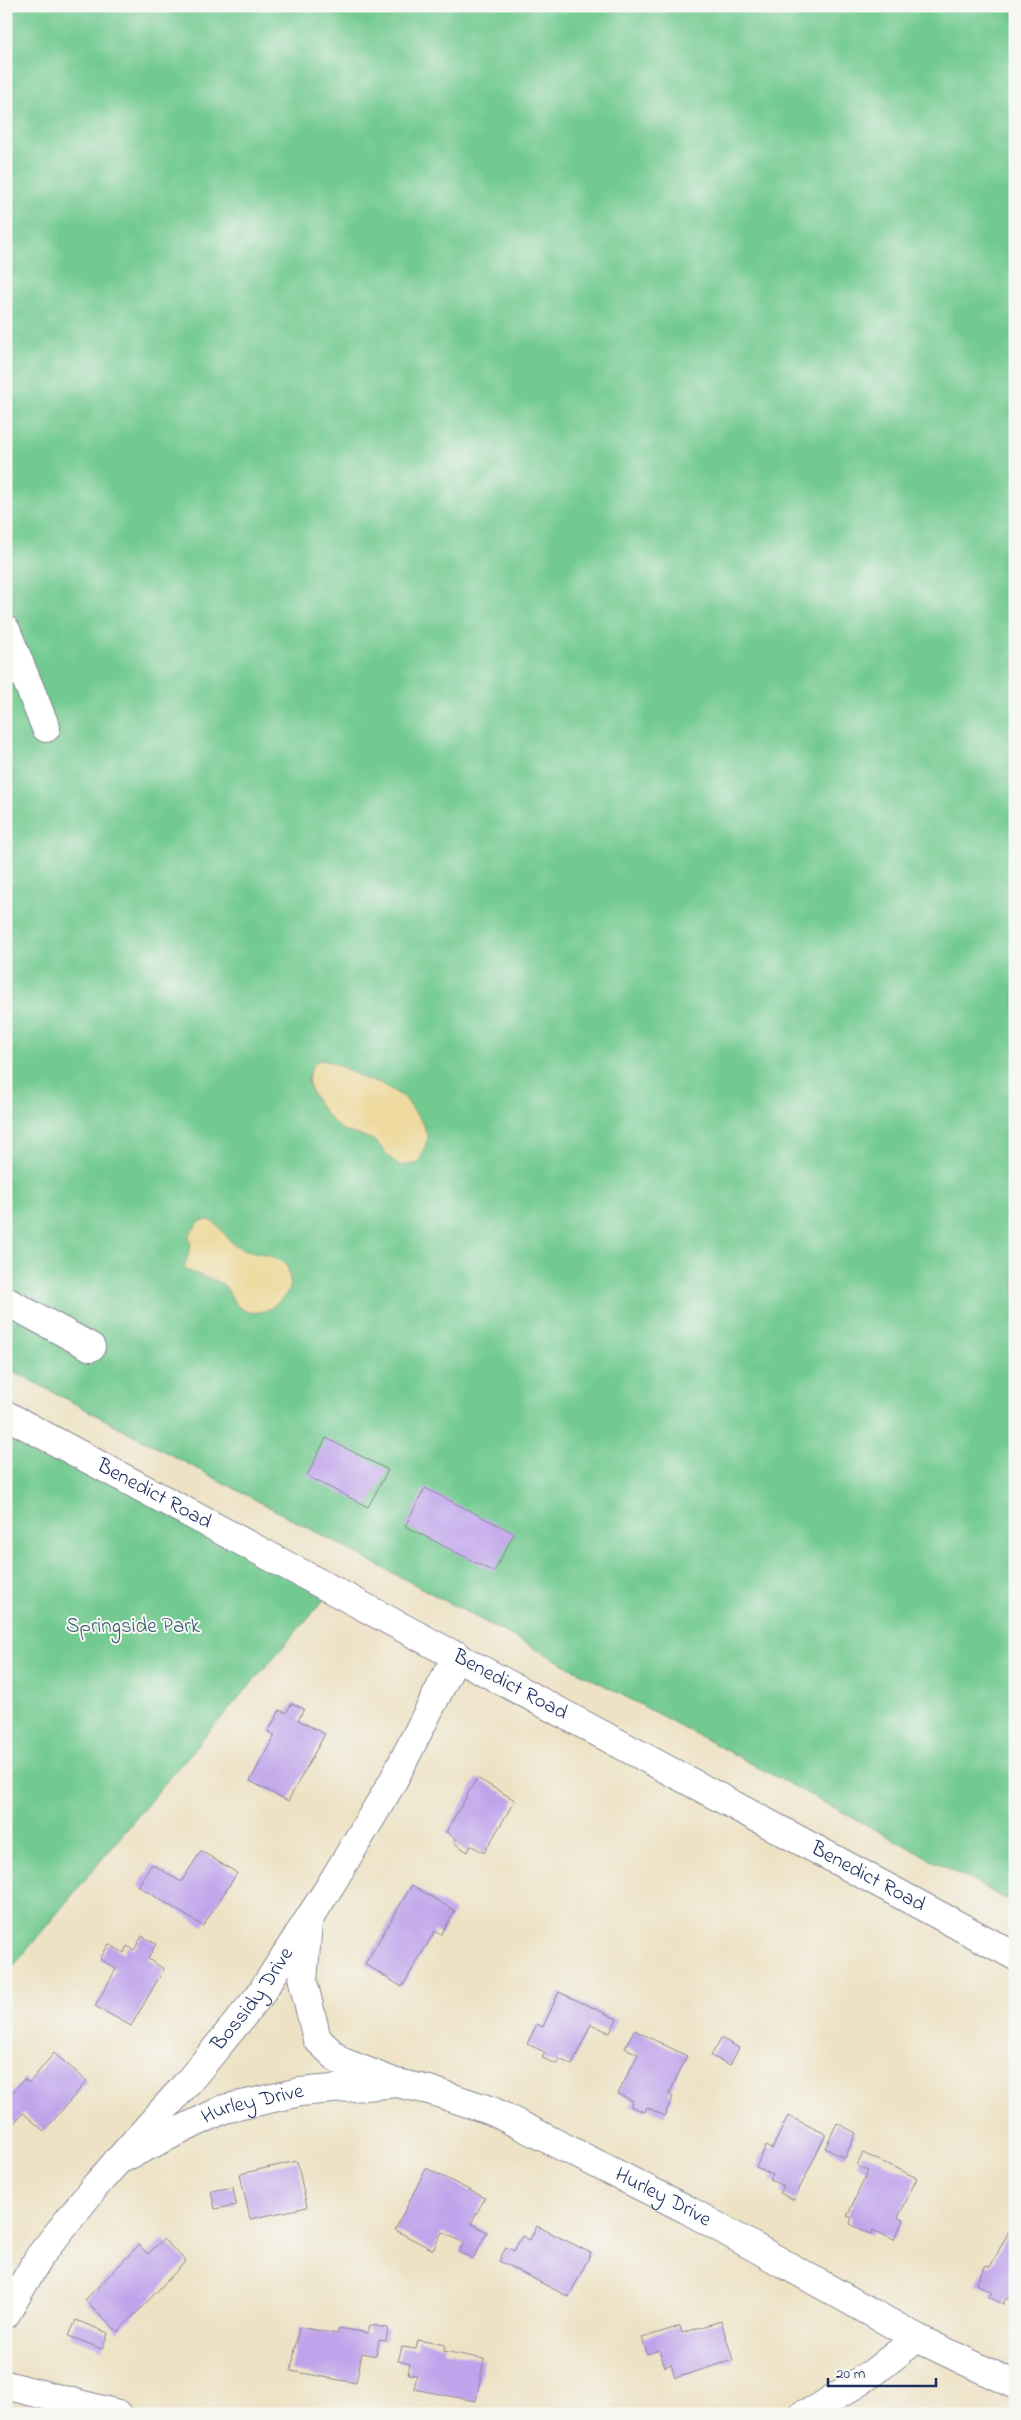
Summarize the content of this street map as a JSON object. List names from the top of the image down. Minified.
{"streets":{"street":["Benedict Road","Bossidy Drive","Hurley Drive"]},"crossings":[["Benedict Road","Bossidy Drive"],["Bossidy Drive","Hurley Drive"]],"parks":["Springside Park"],"scale_bar":"20 m"}
